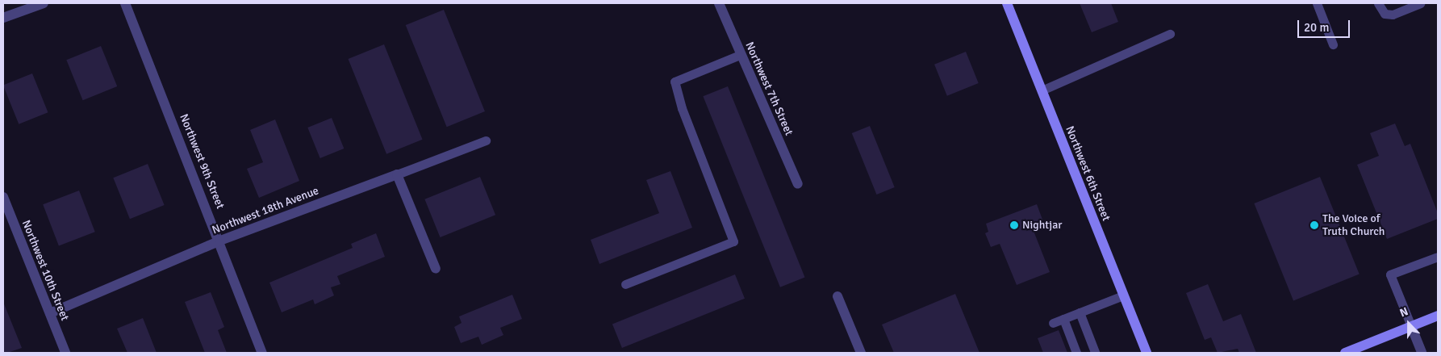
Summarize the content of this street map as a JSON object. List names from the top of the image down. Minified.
{"streets":{"main road":["Northwest 6th Street"],"street":["Northwest 7th Street","Northwest 9th Street","Northwest 18th Avenue","Northwest 10th Street"]},"crossings":[["Northwest 9th Street","Northwest 18th Avenue"],["Northwest 18th Avenue","Northwest 10th Street"]],"places":["Nightjar","The Voice of Truth Church"],"scale_bar":"20 m","north":"top"}
